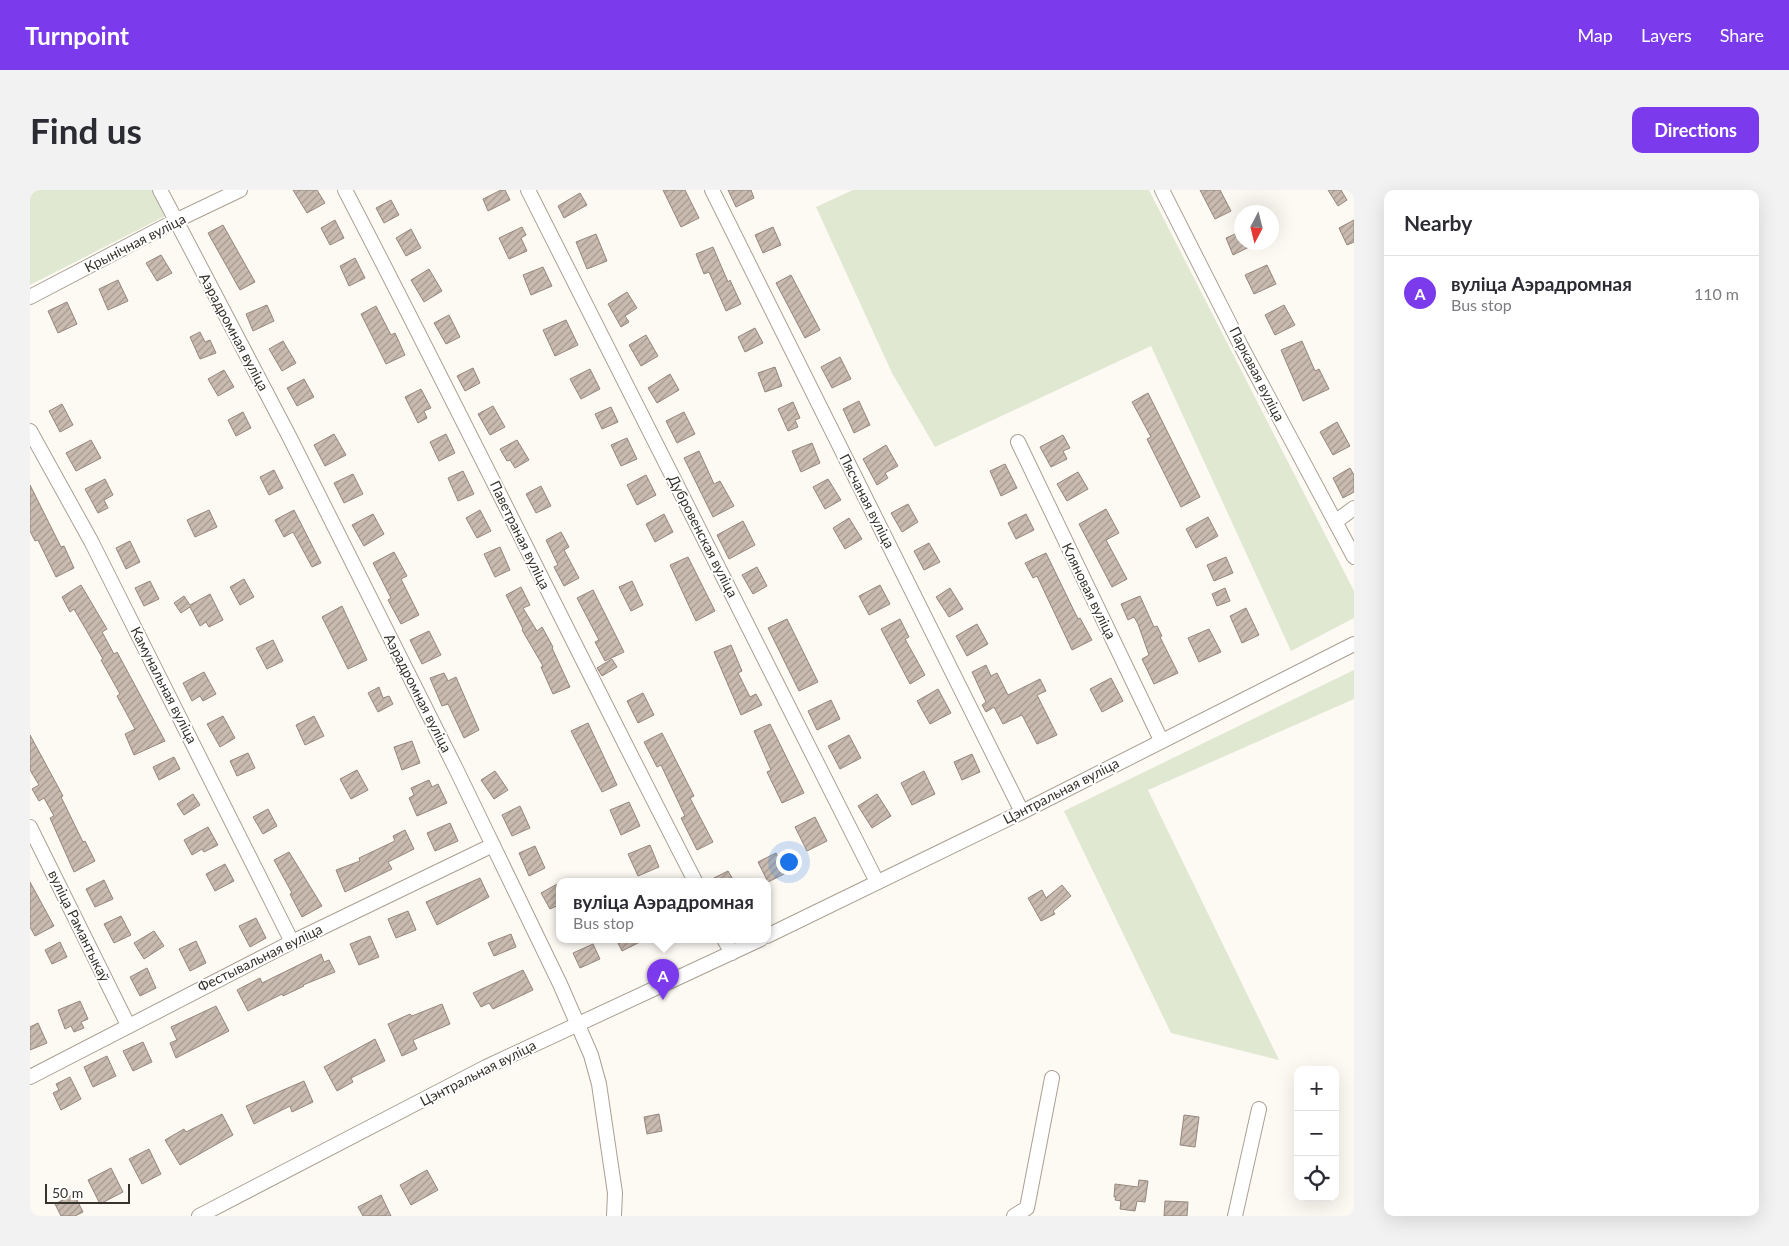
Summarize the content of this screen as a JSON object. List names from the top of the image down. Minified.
{"streets":{"street":["Крынічная вуліца","Аэрадромная вуліца","Паркавая вуліца","Пясчаная вуліца","Паветраная вуліца","Дубровенская вуліца","Кляновая вуліца","Камунальная вуліца","Цэнтральная вуліца","вуліца Рамантыкаў","Фестывальная вуліца"]},"crossings":[["Крынічная вуліца","Аэрадромная вуліца"],["Аэрадромная вуліца","Цэнтральная вуліца"],["Аэрадромная вуліца","Фестывальная вуліца"],["Пясчаная вуліца","Цэнтральная вуліца"],["Дубровенская вуліца","Цэнтральная вуліца"],["Кляновая вуліца","Цэнтральная вуліца"],["Камунальная вуліца","Фестывальная вуліца"],["вуліца Рамантыкаў","Фестывальная вуліца"]],"scale_bar":"50 m","north":"bottom","page":{"header":"Turnpoint","nav":["Map","Layers","Share"],"buttons":"Directions","title":"Find us","heading":"Nearby","list":[{"mark":"A","name":"вуліца Аэрадромная","note":"Bus stop","value":"110 m"}],"popup":["вуліца Аэрадромная","Bus stop"],"pins":"A","map_buttons":["+","−"],"scale":"50 m"}}
